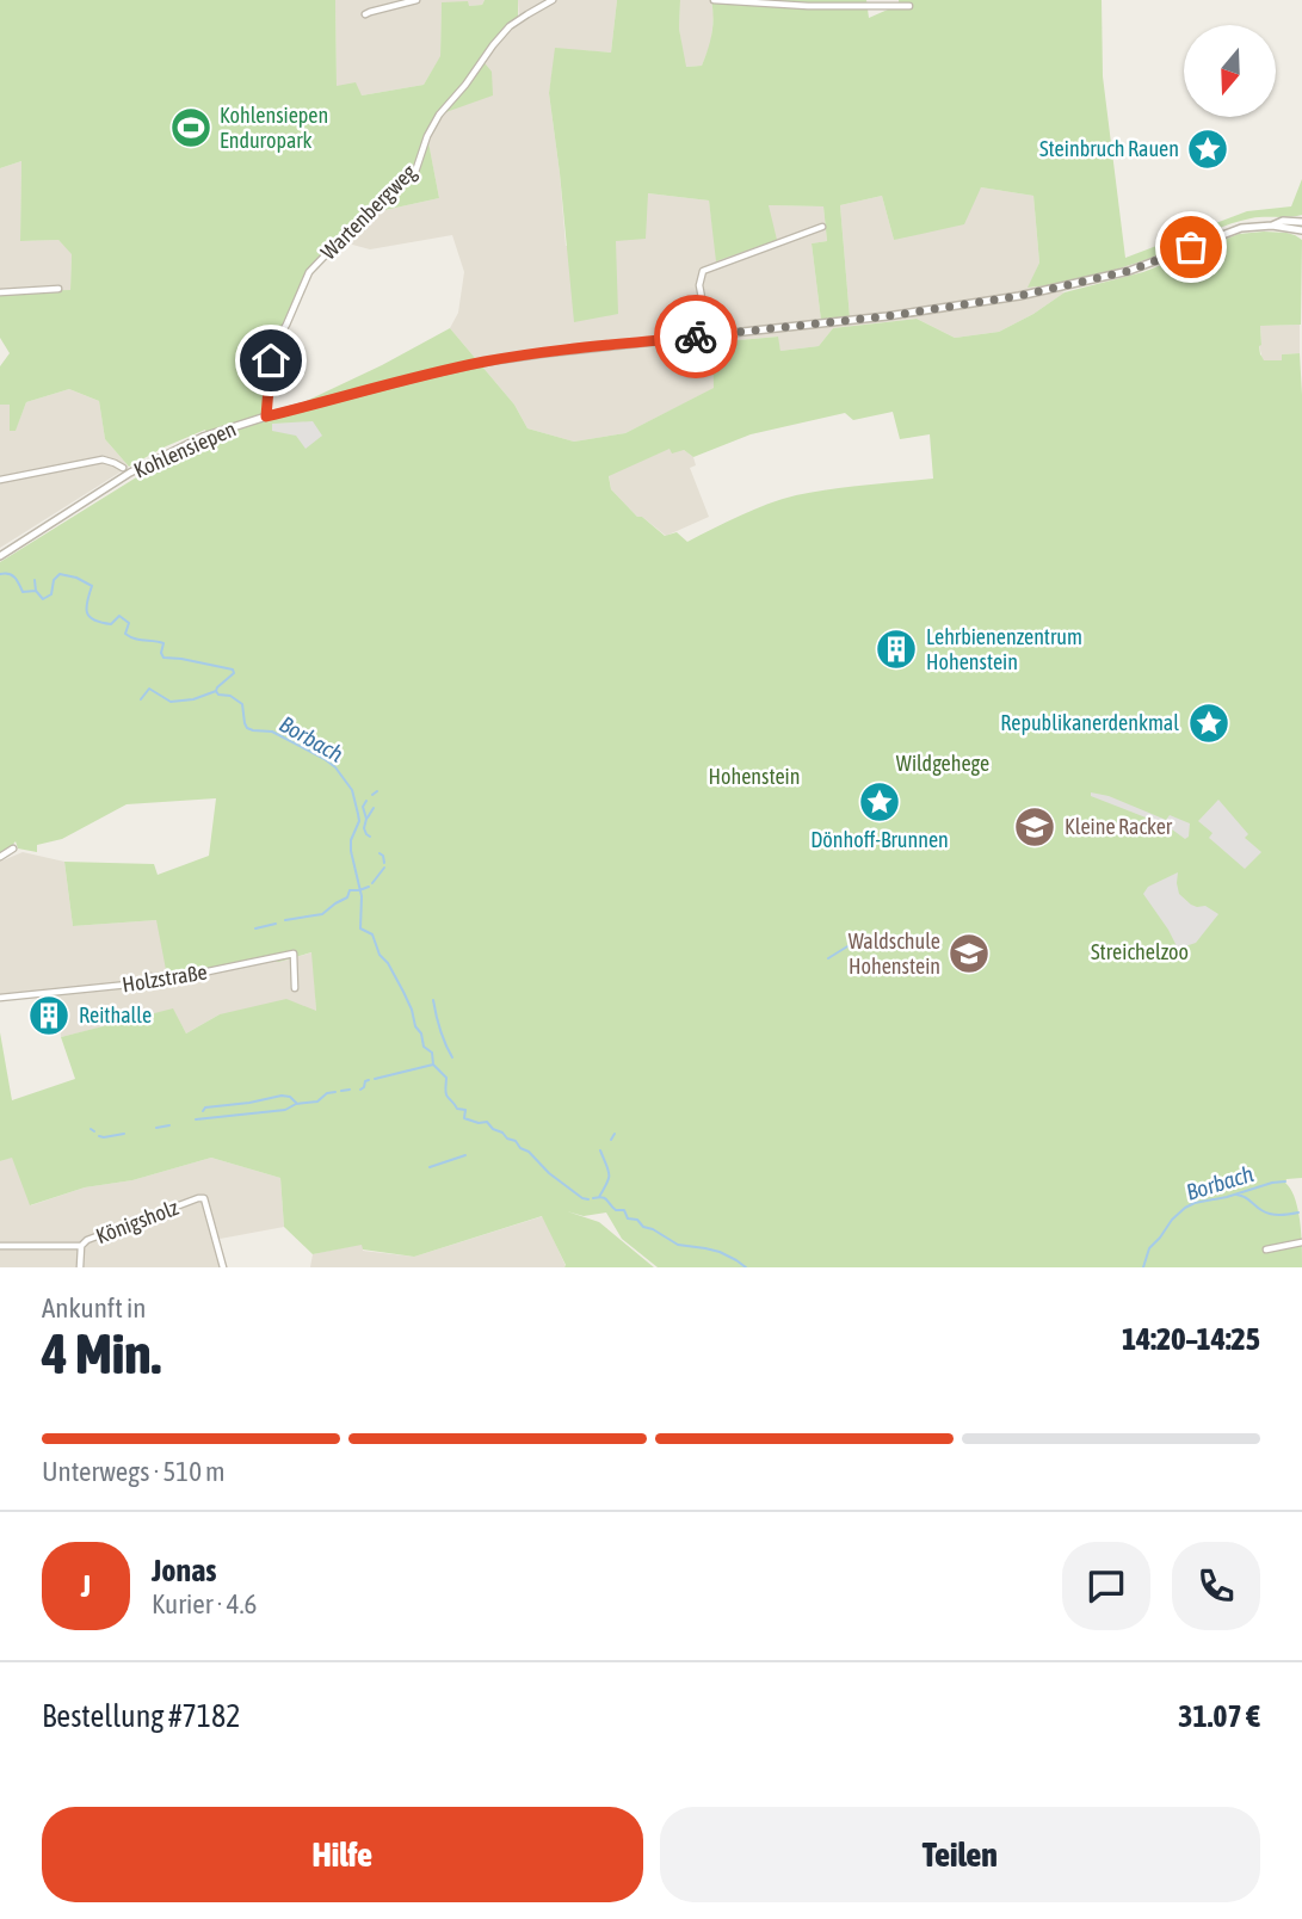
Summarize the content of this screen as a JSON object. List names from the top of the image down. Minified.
{"streets":{"street":["Wartenbergweg","Kohlensiepen","Holzstraße","Königsholz"]},"crossings":[["Wartenbergweg","Kohlensiepen"]],"water":["Borbach"],"parks":["Wildgehege","Hohenstein","Streichelzoo"],"places":{"sports":["Kohlensiepen Enduropark"],"place":["Steinbruch Rauen","Republikanerdenkmal","Dönhoff-Brunnen"],"building":["Lehrbienenzentrum Hohenstein","Reithalle"],"school or university":["Kleine Racker","Waldschule Hohenstein"]},"north":"bottom","page":{"heading":["4 Min.","Ankunft in","14:20–14:25"],"panel":["Jonas","Kurier · 4.6","Bestellung #7182","31.07 €"],"bar":"Unterwegs · 510 m","round":"J","buttons":["Hilfe","Teilen"]}}
